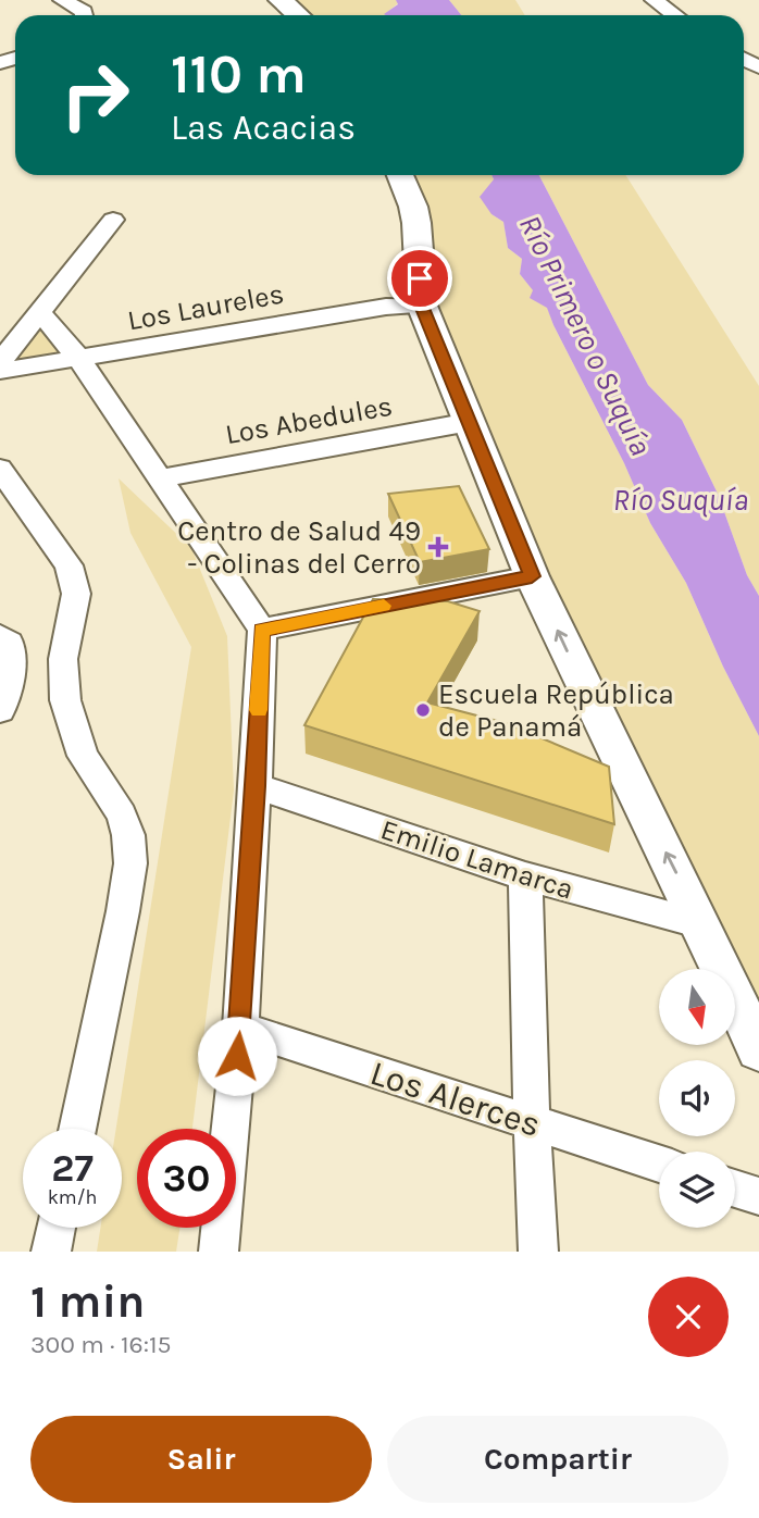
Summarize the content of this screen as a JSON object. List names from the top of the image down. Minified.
{"streets":{"street":["Los Laureles","Los Abedules","Emilio Lamarca","Los Alerces"]},"water":["Río Primero o Suquía","Río Suquía"],"places":{"health":["Centro de Salud 49 - Colinas del Cerro"],"other":["Escuela República de Panamá"]},"north":"bottom","page":{"turn":["110 m","Las Acacias"],"speed":"27 km/h","limit":"30","heading":["1 min","300 m · 16:15"],"buttons":["Salir","Compartir"]}}
